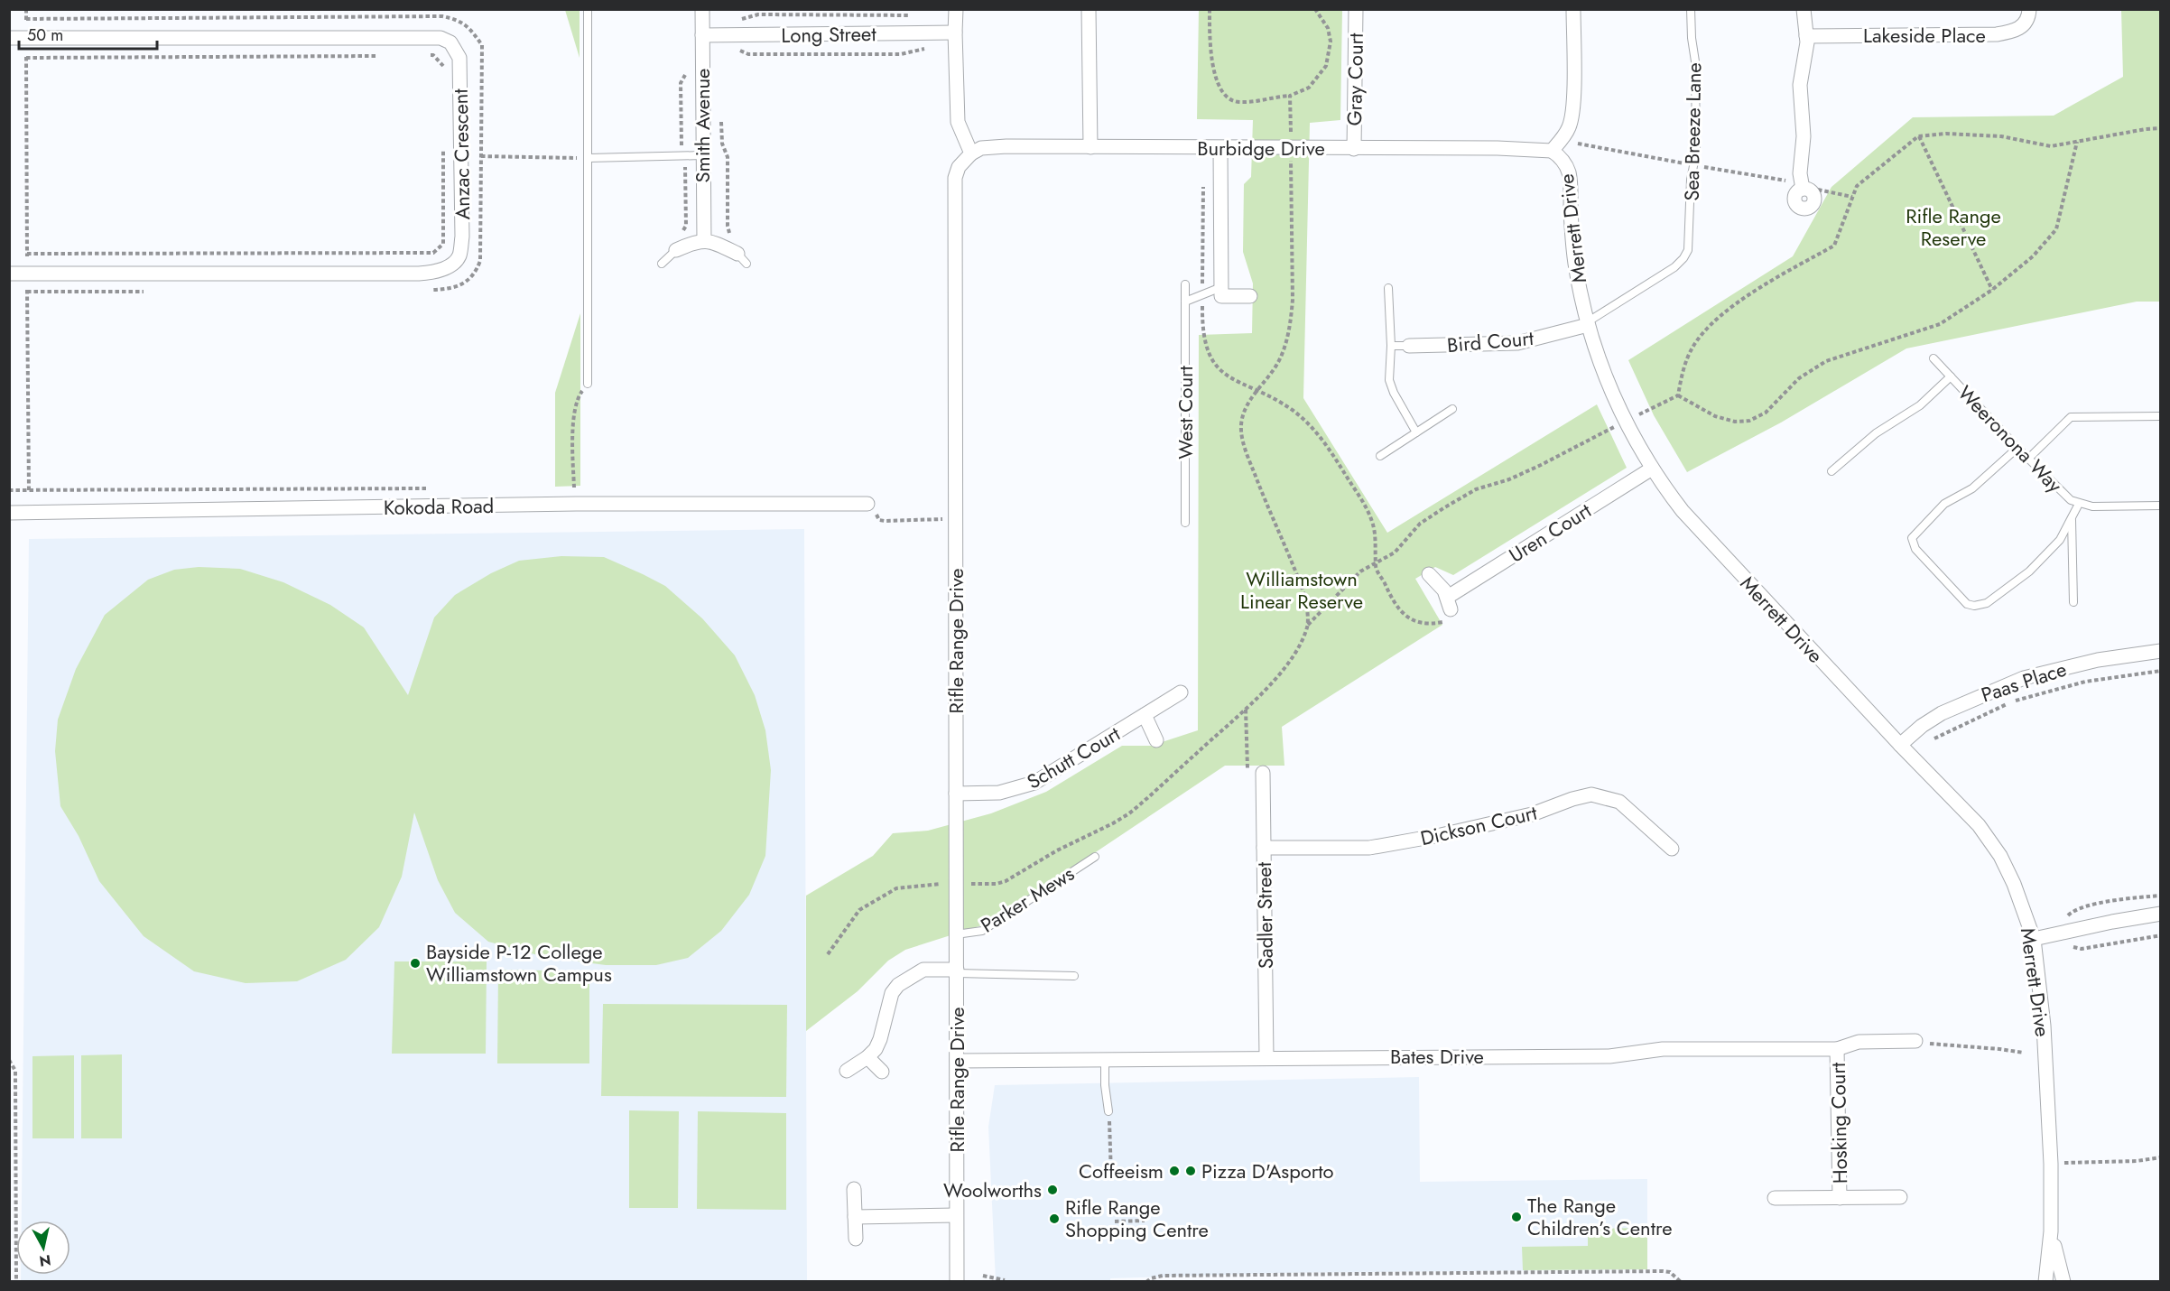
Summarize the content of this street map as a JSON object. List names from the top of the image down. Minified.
{"streets":{"street":["Long Street","Lakeside Place","Gray Court","Smith Avenue","Burbidge Drive","Anzac Crescent","Merrett Drive","Bird Court","Kokoda Road","Uren Court","Rifle Range Drive","Paas Place","Schutt Court","Dickson Court","Sadler Street","Bates Drive","Hosking Court"],"lane":["Sea Breeze Lane","West Court","Weeronona Way","Parker Mews"]},"crossings":[["Long Street","Smith Avenue"],["Gray Court","Burbidge Drive"],["Sea Breeze Lane","Merrett Drive"],["Sea Breeze Lane","Bird Court"],["Burbidge Drive","Merrett Drive"],["Burbidge Drive","Rifle Range Drive"],["Merrett Drive","Bird Court"],["Merrett Drive","Uren Court"],["Merrett Drive","Paas Place"],["Rifle Range Drive","Schutt Court"],["Rifle Range Drive","Parker Mews"],["Rifle Range Drive","Bates Drive"],["Dickson Court","Sadler Street"],["Sadler Street","Bates Drive"],["Bates Drive","Hosking Court"]],"parks":["Rifle Range Reserve","Williamstown Linear Reserve"],"places":["Bayside P-12 College Williamstown Campus","Coffeeism","Pizza D'Asporto","Woolworths","The Range Children’s Centre","Rifle Range Shopping Centre"],"scale_bar":"50 m","north":"bottom"}
